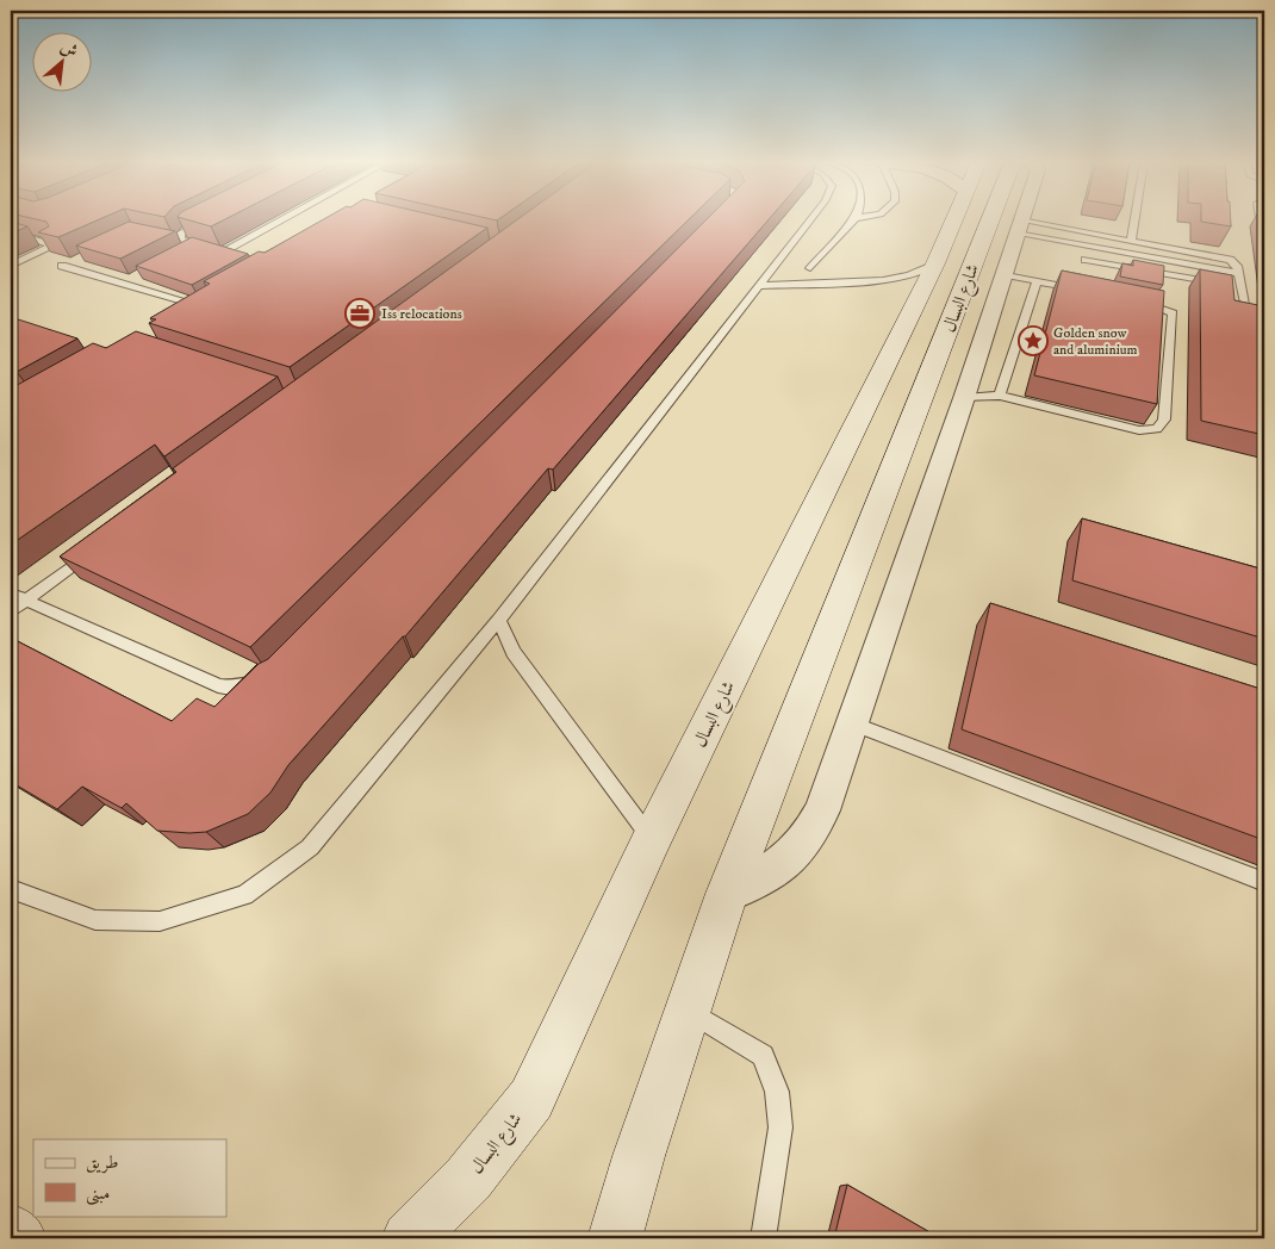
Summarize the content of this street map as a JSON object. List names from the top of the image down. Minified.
{"streets":{"street":["شارع البسال"]},"places":{"office":["Iss relocations"],"place":["Golden snow and aluminium"]},"legend":["طريق","مبنى"],"north":"top right"}
